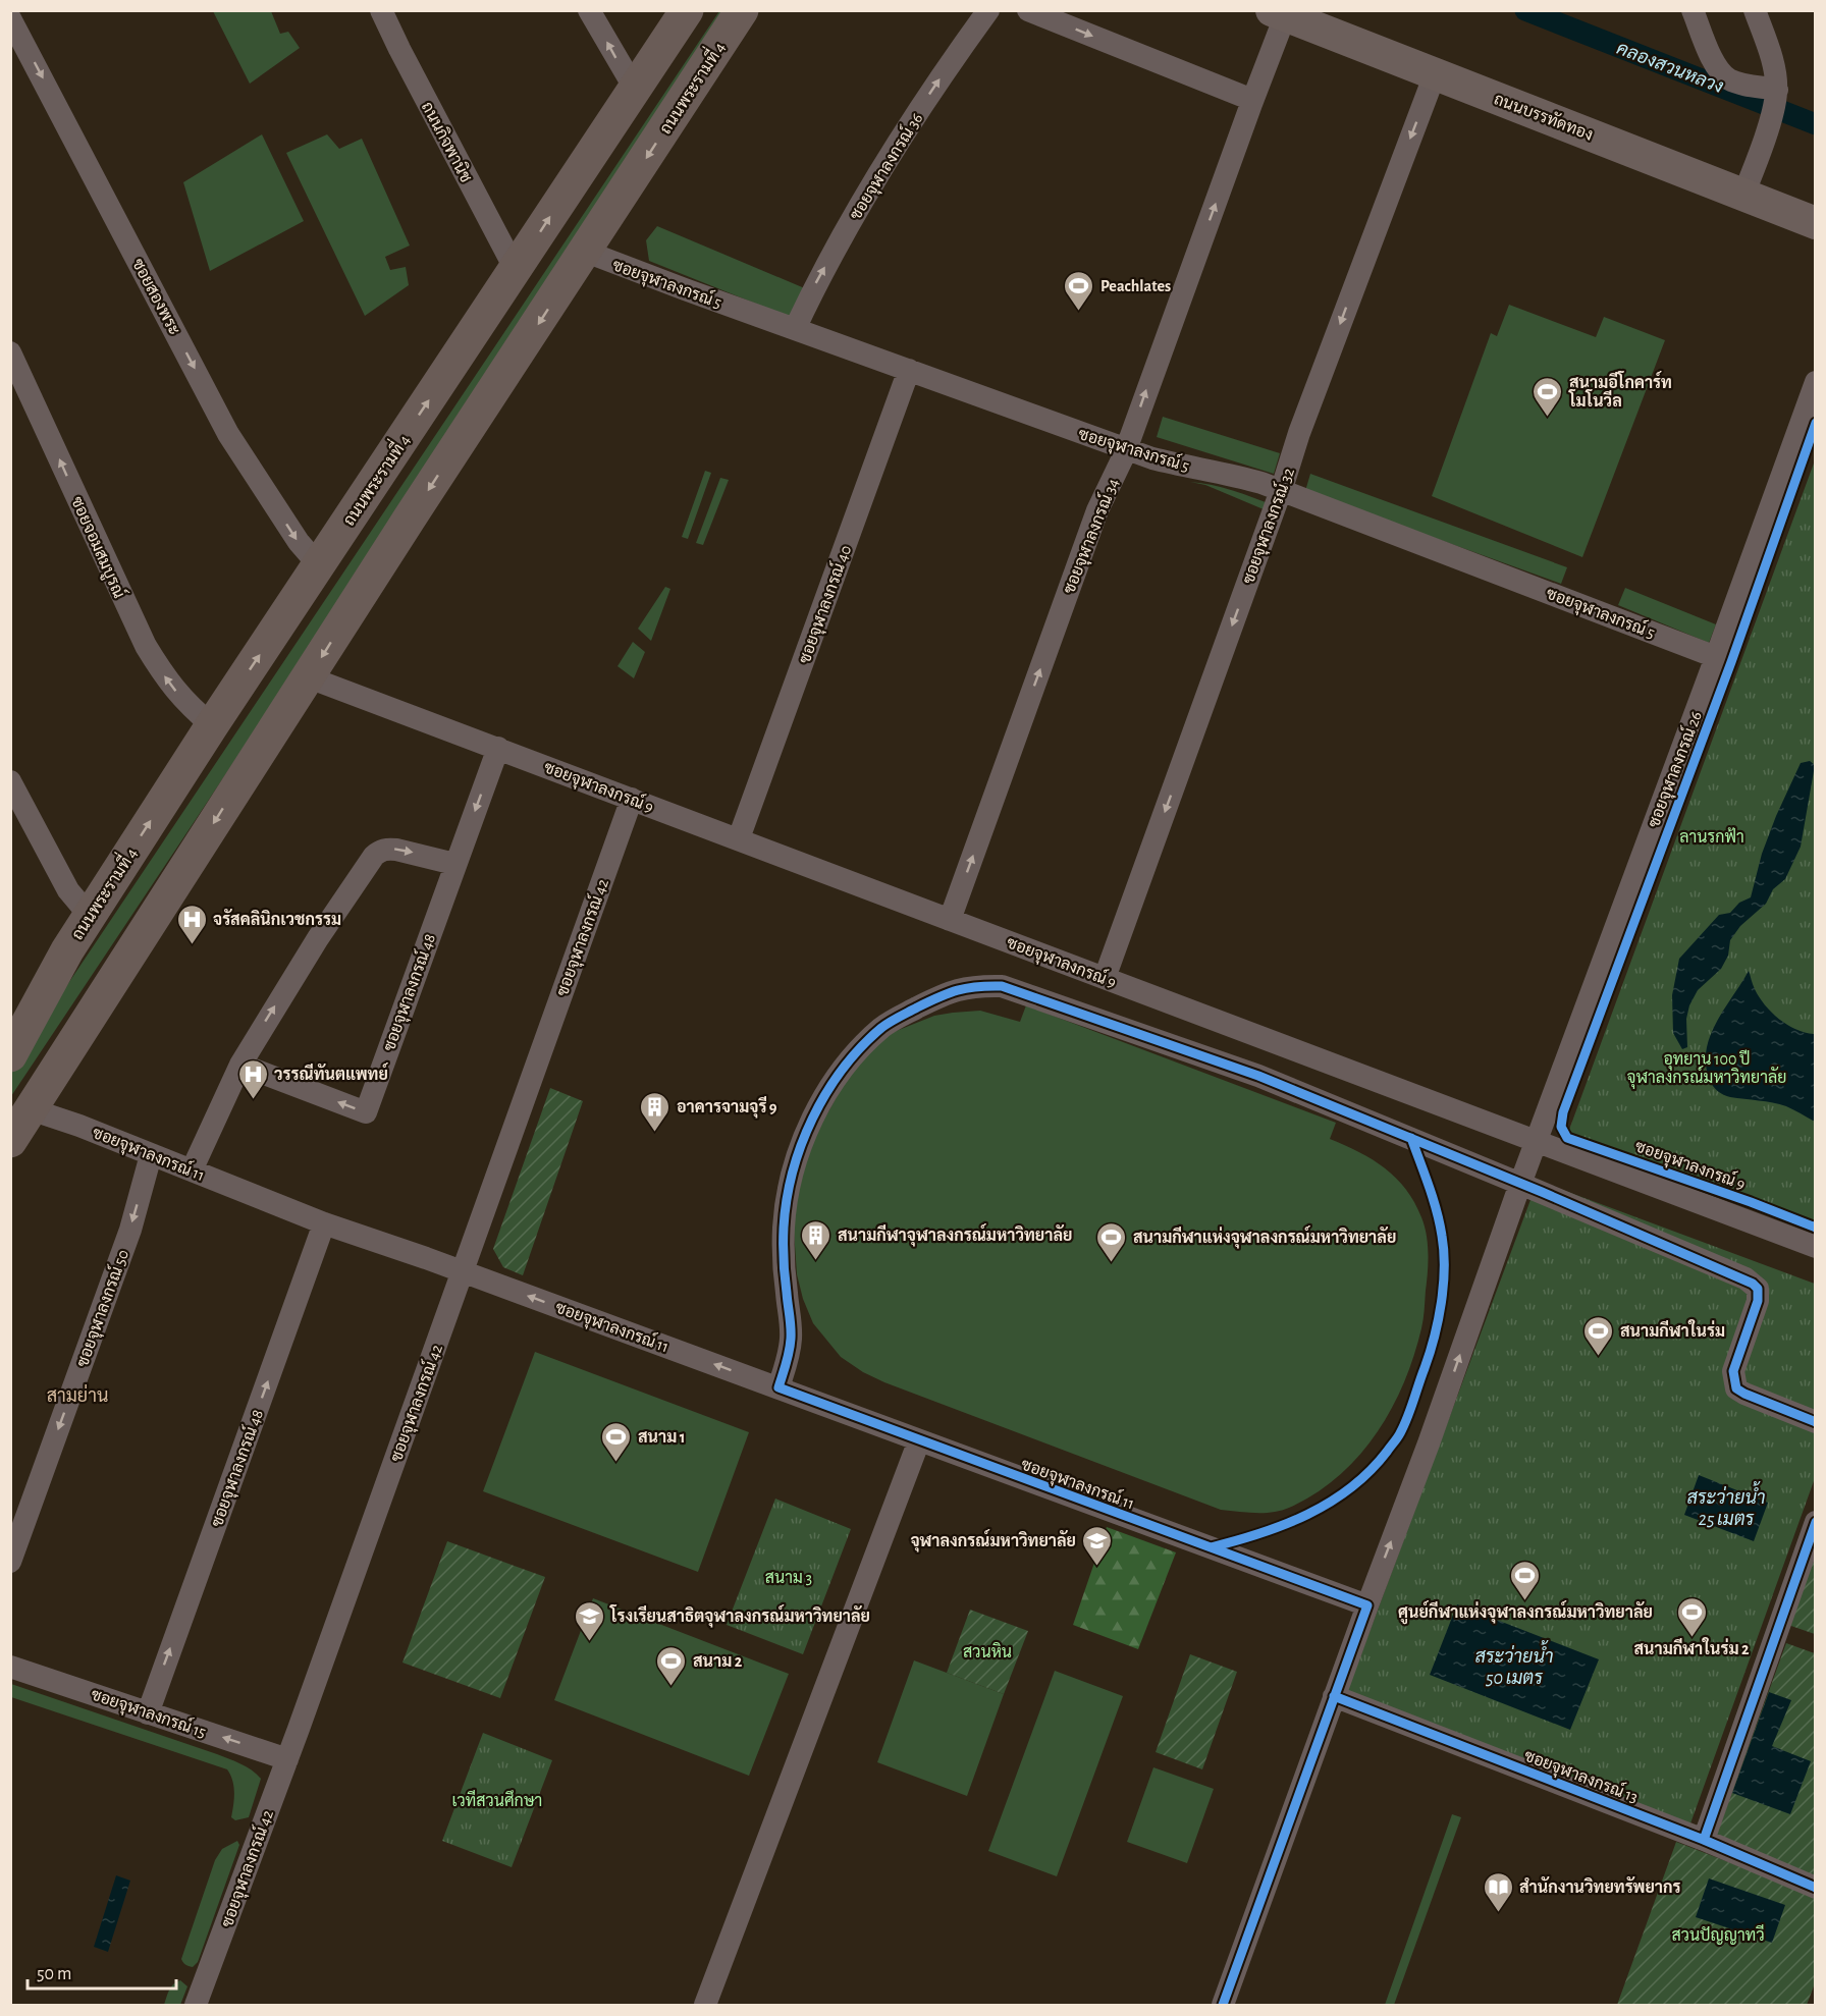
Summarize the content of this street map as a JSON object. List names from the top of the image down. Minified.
{"streets":{"main road":["ถนนพระรามที่ 4","ถนนบรรทัดทอง"],"street":["ถนนกิจพานิช","ซอยจุฬาลงกรณ์ 36","ซอยจุฬาลงกรณ์ 5","ซอยสองพระ","ซอยจุฬาลงกรณ์ 32","ซอยจุฬาลงกรณ์ 34","ซอยจอมสมบูรณ์","ซอยจุฬาลงกรณ์ 40","ซอยจุฬาลงกรณ์ 26","ซอยจุฬาลงกรณ์ 9","ซอยจุฬาลงกรณ์ 42","ซอยจุฬาลงกรณ์ 48","ซอยจุฬาลงกรณ์ 11","ซอยจุฬาลงกรณ์ 50","ซอยจุฬาลงกรณ์ 15","ซอยจุฬาลงกรณ์ 13"]},"crossings":[["ถนนพระรามที่ 4","ถนนกิจพานิช"],["ถนนพระรามที่ 4","ซอยจุฬาลงกรณ์ 5"],["ถนนพระรามที่ 4","ซอยสองพระ"],["ถนนพระรามที่ 4","ซอยจอมสมบูรณ์"],["ถนนพระรามที่ 4","ซอยจุฬาลงกรณ์ 9"],["ถนนพระรามที่ 4","ซอยจุฬาลงกรณ์ 11"],["ถนนบรรทัดทอง","ซอยจุฬาลงกรณ์ 32"],["ถนนบรรทัดทอง","ซอยจุฬาลงกรณ์ 34"],["ซอยจุฬาลงกรณ์ 36","ซอยจุฬาลงกรณ์ 5"],["ซอยจุฬาลงกรณ์ 5","ซอยจุฬาลงกรณ์ 32"],["ซอยจุฬาลงกรณ์ 5","ซอยจุฬาลงกรณ์ 34"],["ซอยจุฬาลงกรณ์ 5","ซอยจุฬาลงกรณ์ 40"],["ซอยจุฬาลงกรณ์ 5","ซอยจุฬาลงกรณ์ 26"],["ซอยจุฬาลงกรณ์ 32","ซอยจุฬาลงกรณ์ 9"],["ซอยจุฬาลงกรณ์ 34","ซอยจุฬาลงกรณ์ 9"],["ซอยจุฬาลงกรณ์ 40","ซอยจุฬาลงกรณ์ 9"],["ซอยจุฬาลงกรณ์ 26","ซอยจุฬาลงกรณ์ 9"],["ซอยจุฬาลงกรณ์ 26","ซอยจุฬาลงกรณ์ 11"],["ซอยจุฬาลงกรณ์ 26","ซอยจุฬาลงกรณ์ 13"],["ซอยจุฬาลงกรณ์ 9","ซอยจุฬาลงกรณ์ 42"],["ซอยจุฬาลงกรณ์ 9","ซอยจุฬาลงกรณ์ 48"],["ซอยจุฬาลงกรณ์ 42","ซอยจุฬาลงกรณ์ 11"],["ซอยจุฬาลงกรณ์ 42","ซอยจุฬาลงกรณ์ 15"],["ซอยจุฬาลงกรณ์ 48","ซอยจุฬาลงกรณ์ 11"],["ซอยจุฬาลงกรณ์ 48","ซอยจุฬาลงกรณ์ 15"],["ซอยจุฬาลงกรณ์ 11","ซอยจุฬาลงกรณ์ 50"]],"one_way":["ซอยจุฬาลงกรณ์ 36","ซอยสองพระ","ซอยจุฬาลงกรณ์ 32","ซอยจุฬาลงกรณ์ 34","ซอยจอมสมบูรณ์","ซอยจุฬาลงกรณ์ 50","ซอยจุฬาลงกรณ์ 15"],"districts":["สามย่าน"],"water":["คลองสวนหลวง","สระว่ายน้ำ 25 เมตร","สระว่ายน้ำ 50 เมตร"],"parks":["ลานรกฟ้า","อุทยาน 100 ปี จุฬาลงกรณ์มหาวิทยาลัย","สนาม 3","สวนหิน","เวทีสวนศึกษา","สวนปัญญาทวี"],"places":{"sports":["Peachlates","สนามอีโกคาร์ท โมโนวีล","สนามกีฬาแห่งจุฬาลงกรณ์มหาวิทยาลัย","สนามกีฬาในร่ม","สนาม 1","ศูนย์กีฬาแห่งจุฬาลงกรณ์มหาวิทยาลัย","สนามกีฬาในร่ม 2","สนาม 2"],"hospital":["จรัสคลินิกเวชกรรม","วรรณีทันตแพทย์"],"building":["อาคารจามจุรี 9","สนามกีฬาจุฬาลงกรณ์มหาวิทยาลัย"],"school or university":["จุฬาลงกรณ์มหาวิทยาลัย","โรงเรียนสาธิตจุฬาลงกรณ์มหาวิทยาลัย"],"library":["สำนักงานวิทยทรัพยากร"]},"scale_bar":"50 m"}
